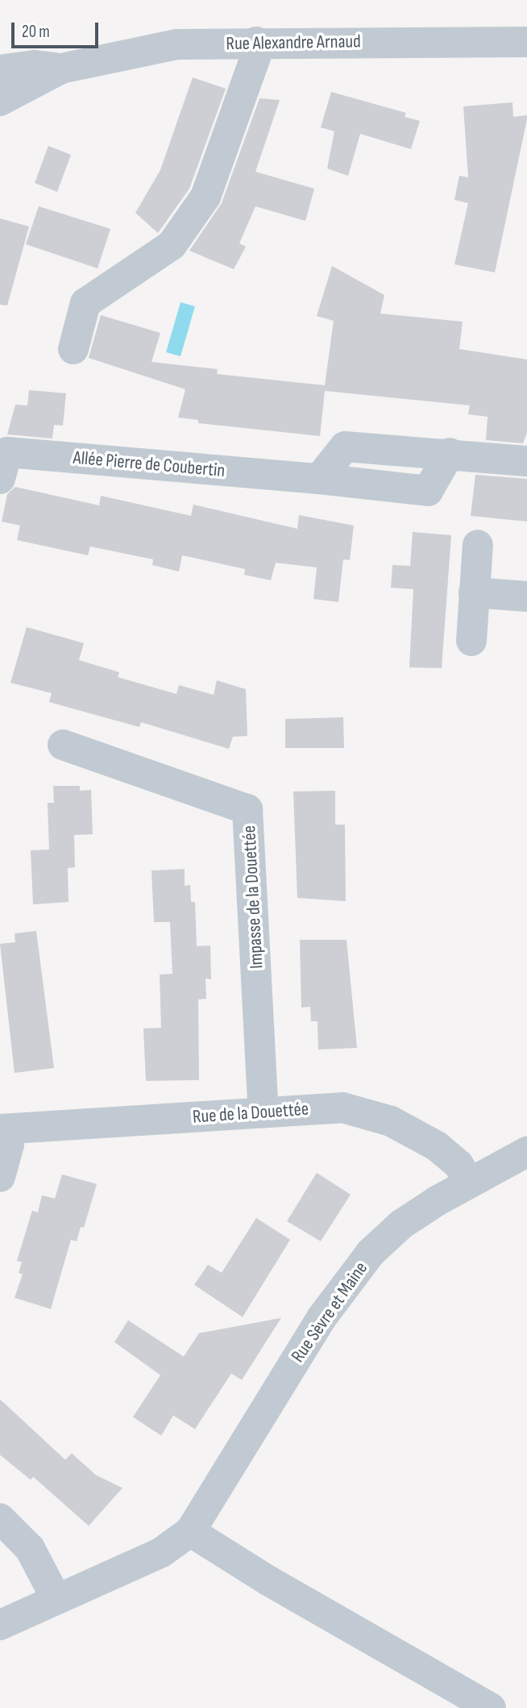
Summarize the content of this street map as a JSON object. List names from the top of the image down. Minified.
{"streets":{"street":["Rue Alexandre Arnaud","Allée Pierre de Coubertin","Impasse de la Douettée","Rue de la Douettée","Rue Sèvre et Maine"]},"crossings":[["Impasse de la Douettée","Rue de la Douettée"],["Rue de la Douettée","Rue Sèvre et Maine"]],"scale_bar":"20 m"}
